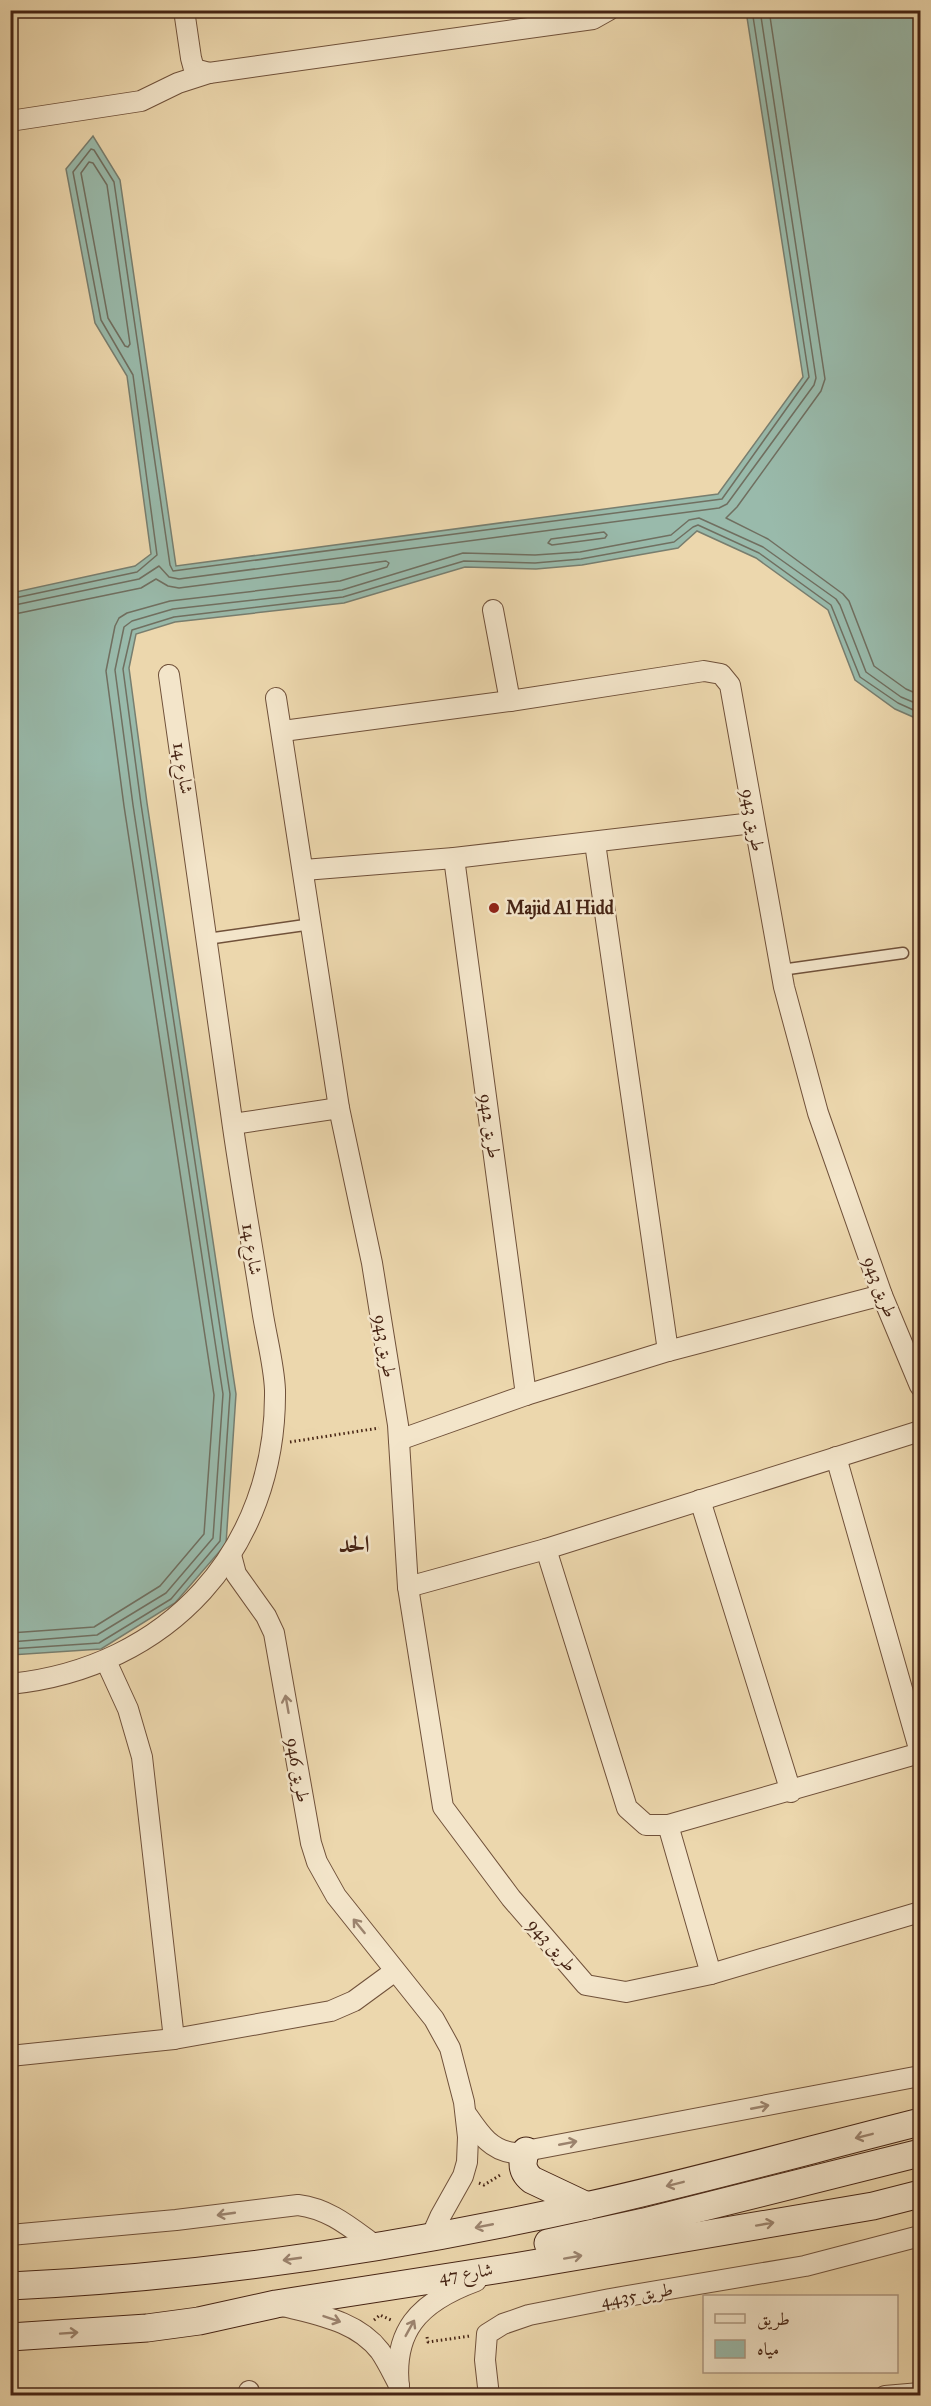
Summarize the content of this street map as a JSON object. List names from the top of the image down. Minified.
{"streets":{"street":["شارع 14","طريق 943","طريق 942","طريق 946","شارع 47","طريق 4435"]},"crossings":[["شارع 14","طريق 946"]],"districts":["الحد"],"places":["Majid Al Hidd"],"legend":["طريق","مياه"]}
